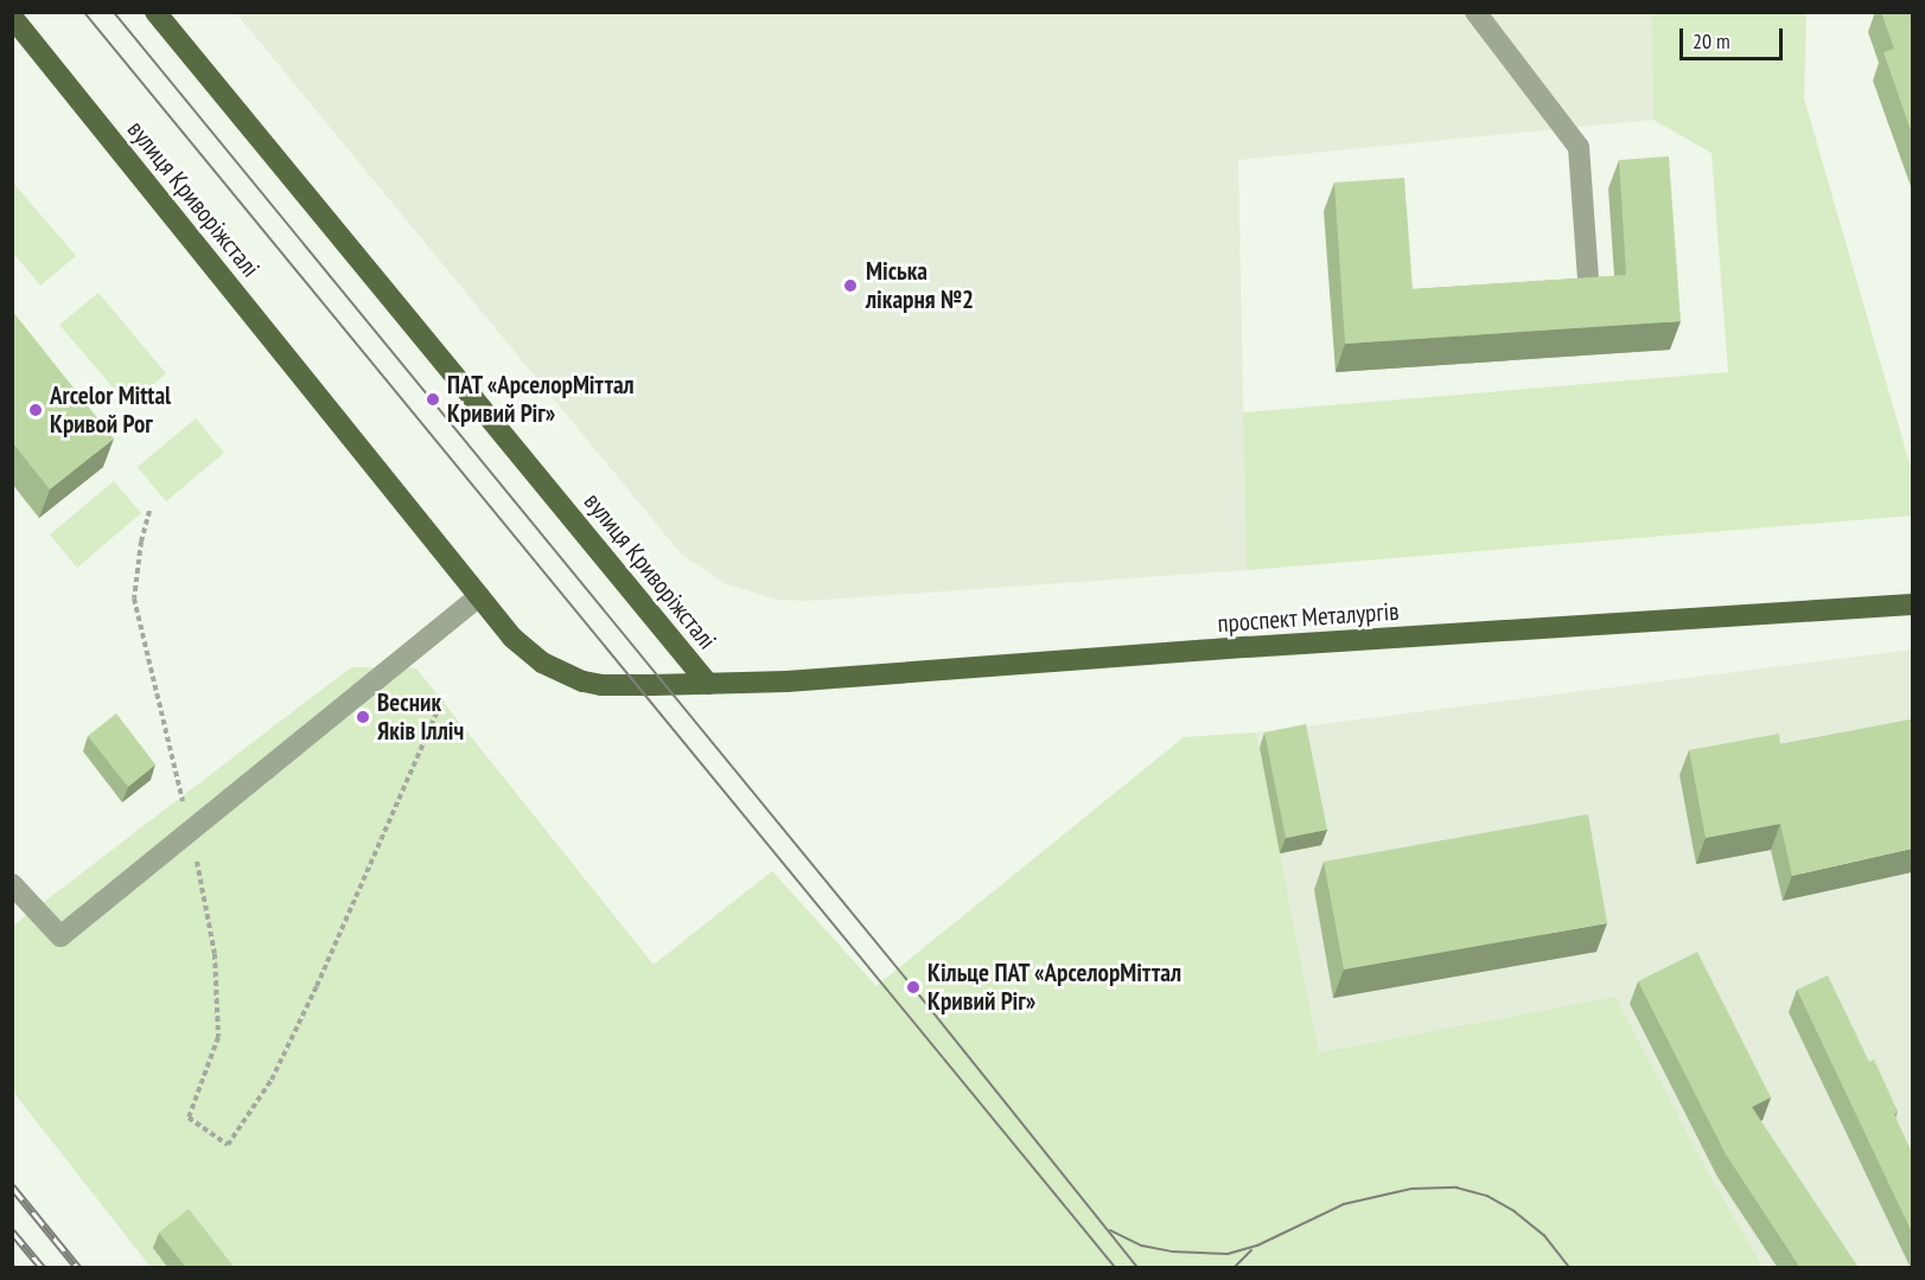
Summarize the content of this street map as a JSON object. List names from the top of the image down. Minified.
{"streets":{"main road":["вулиця Криворіжсталі","проспект Металургів"]},"crossings":[["вулиця Криворіжсталі","проспект Металургів"]],"places":["Міська лікарня №2","ПАТ «АрселорМіттал Кривий Ріг»","Arcelor Mittal Кривой Рог","Весник Яків Ілліч","Кільце ПАТ «АрселорМіттал Кривий Ріг»"],"scale_bar":"20 m"}
